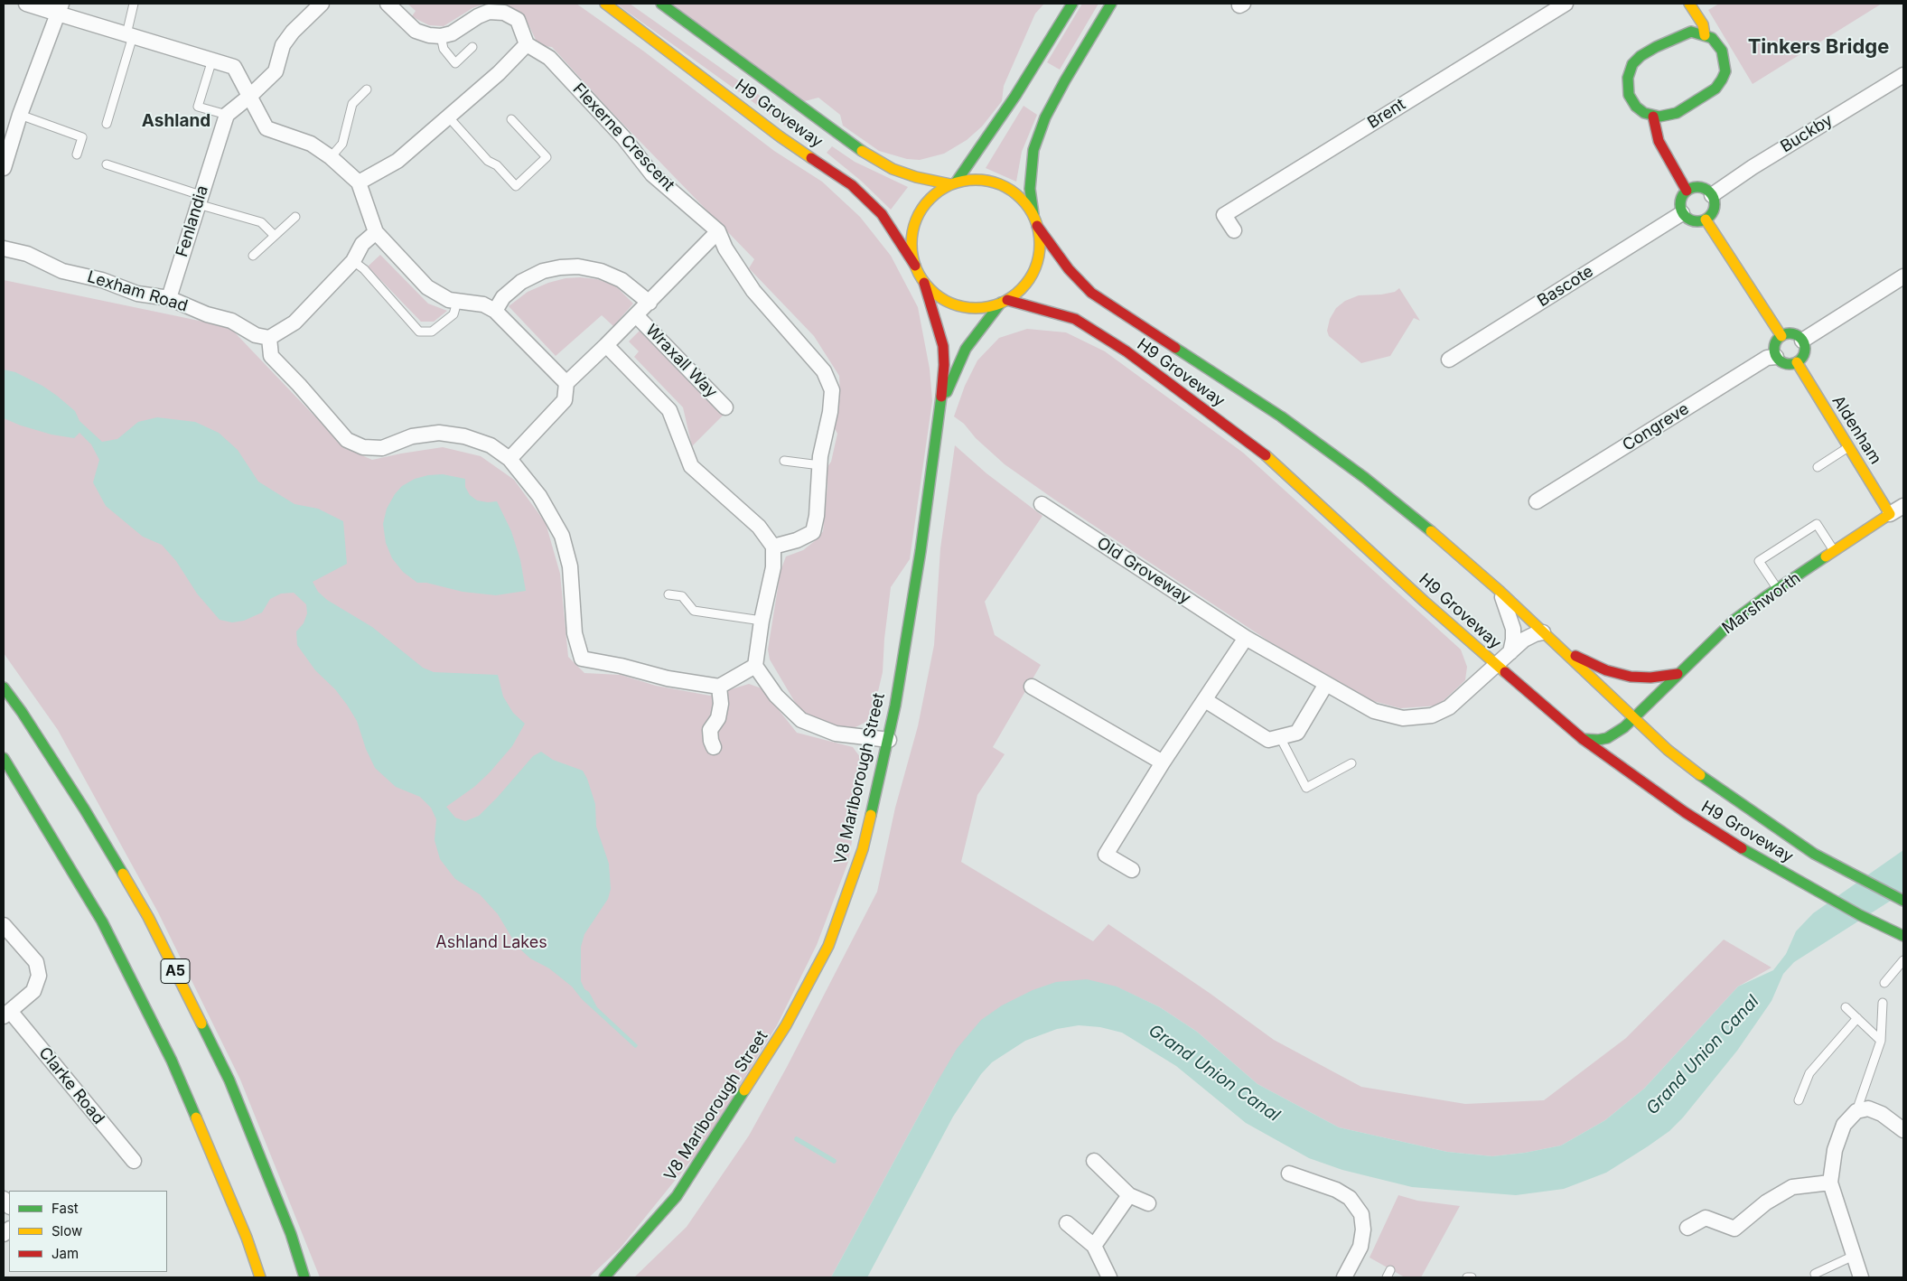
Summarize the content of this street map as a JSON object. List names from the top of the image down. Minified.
{"streets":{"main road":["H9 Groveway","Aldenham","Marshworth","V8 Marlborough Street","A5"],"street":["Brent","Buckby","Flexerne Crescent","Fenlandia","Bascote","Lexham Road","Wraxall Way","Congreve","Old Groveway","Clarke Road"]},"crossings":[["H9 Groveway","Old Groveway"],["H9 Groveway","Marshworth"],["H9 Groveway","V8 Marlborough Street"],["Buckby","Bascote"],["Flexerne Crescent","Wraxall Way"],["Fenlandia","Lexham Road"],["Congreve","Aldenham"],["Aldenham","Marshworth"]],"districts":["Tinkers Bridge","Ashland"],"water":["Grand Union Canal"],"parks":["Ashland Lakes"],"legend":["Fast","Slow","Jam"]}
